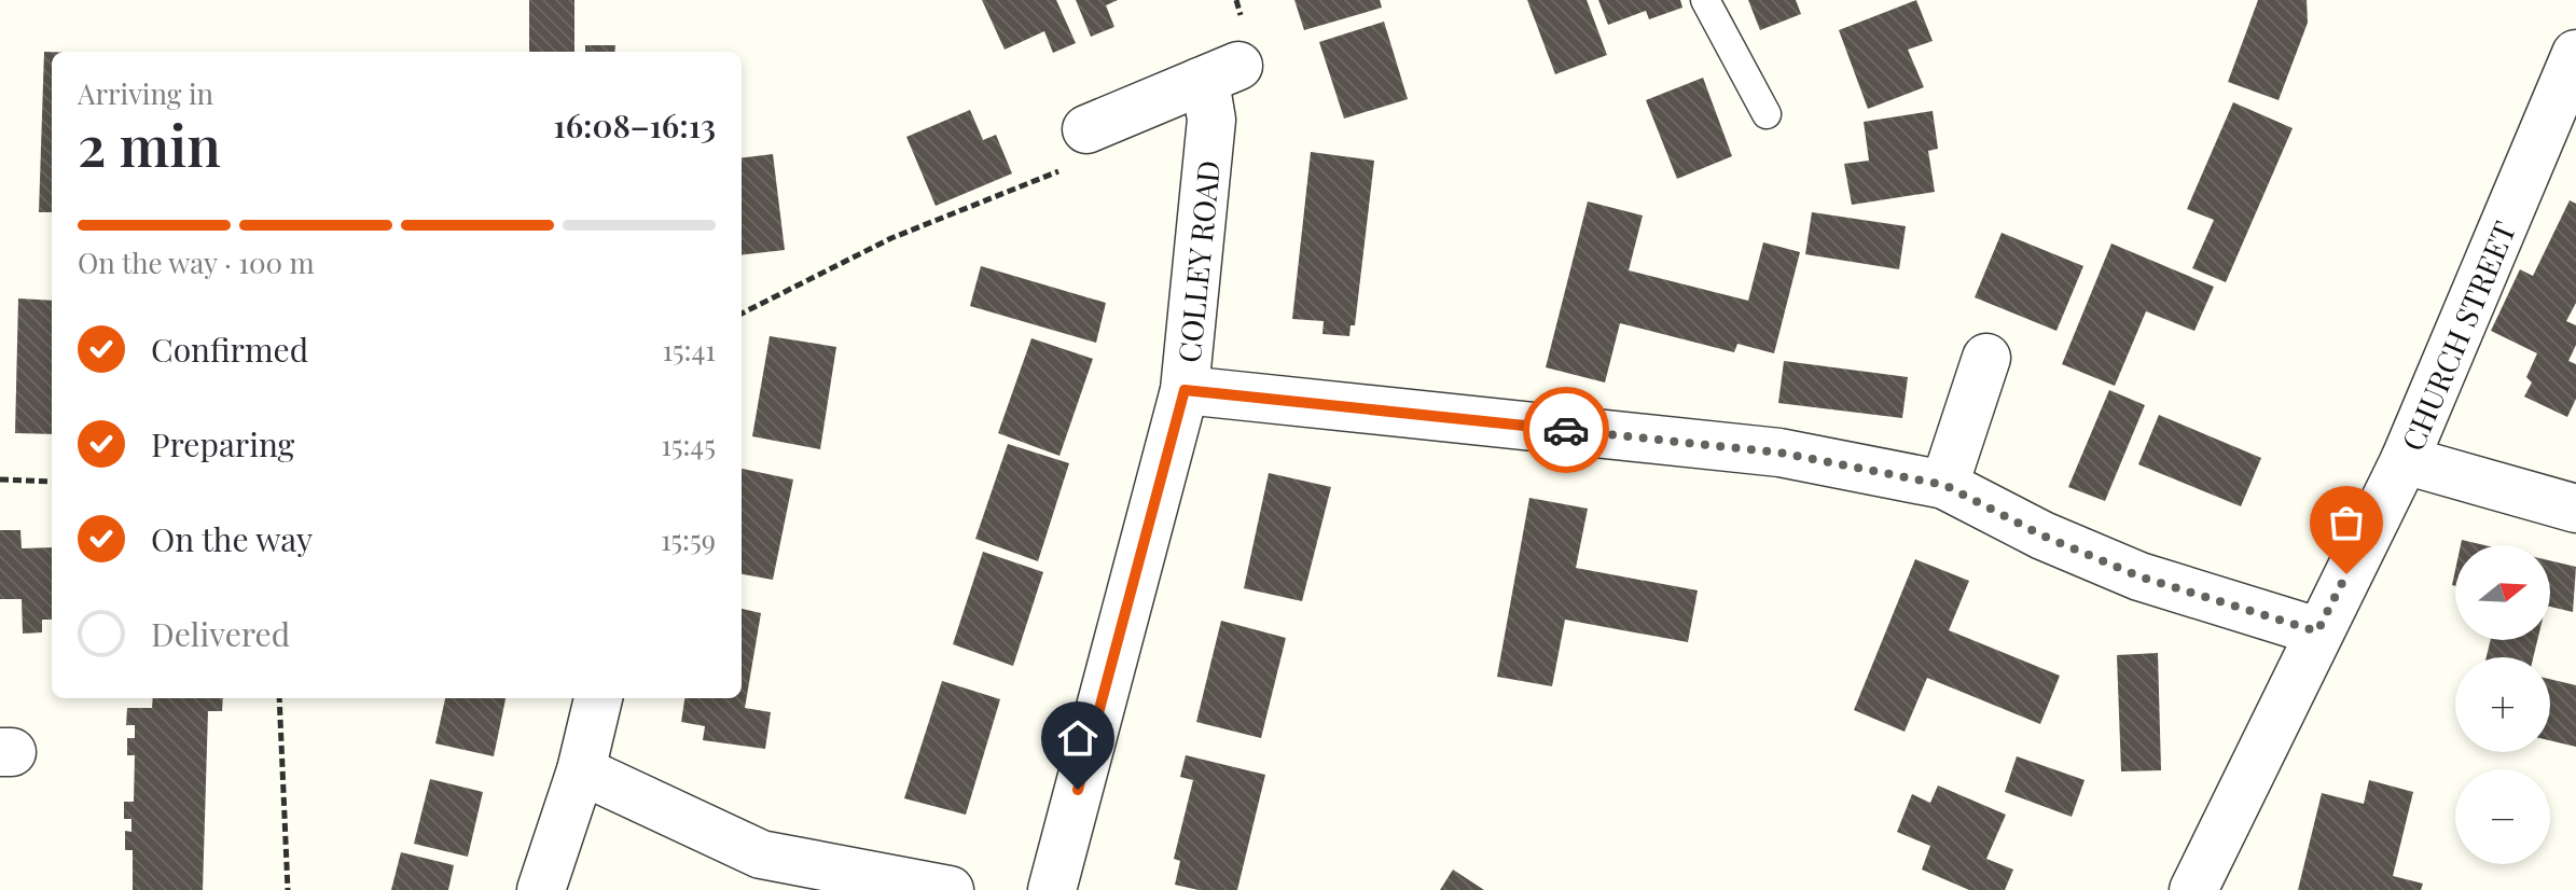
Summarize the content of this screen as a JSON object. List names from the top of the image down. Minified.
{"streets":{"street":["COLLEY ROAD","CHURCH STREET"]},"north":"right","page":{"heading":["2 min","Arriving in","16:08–16:13"],"bar":"On the way · 100 m","list":[["Confirmed","15:41"],["Preparing","15:45"],["On the way","15:59"],"Delivered"],"map_buttons":["+","−"]}}
